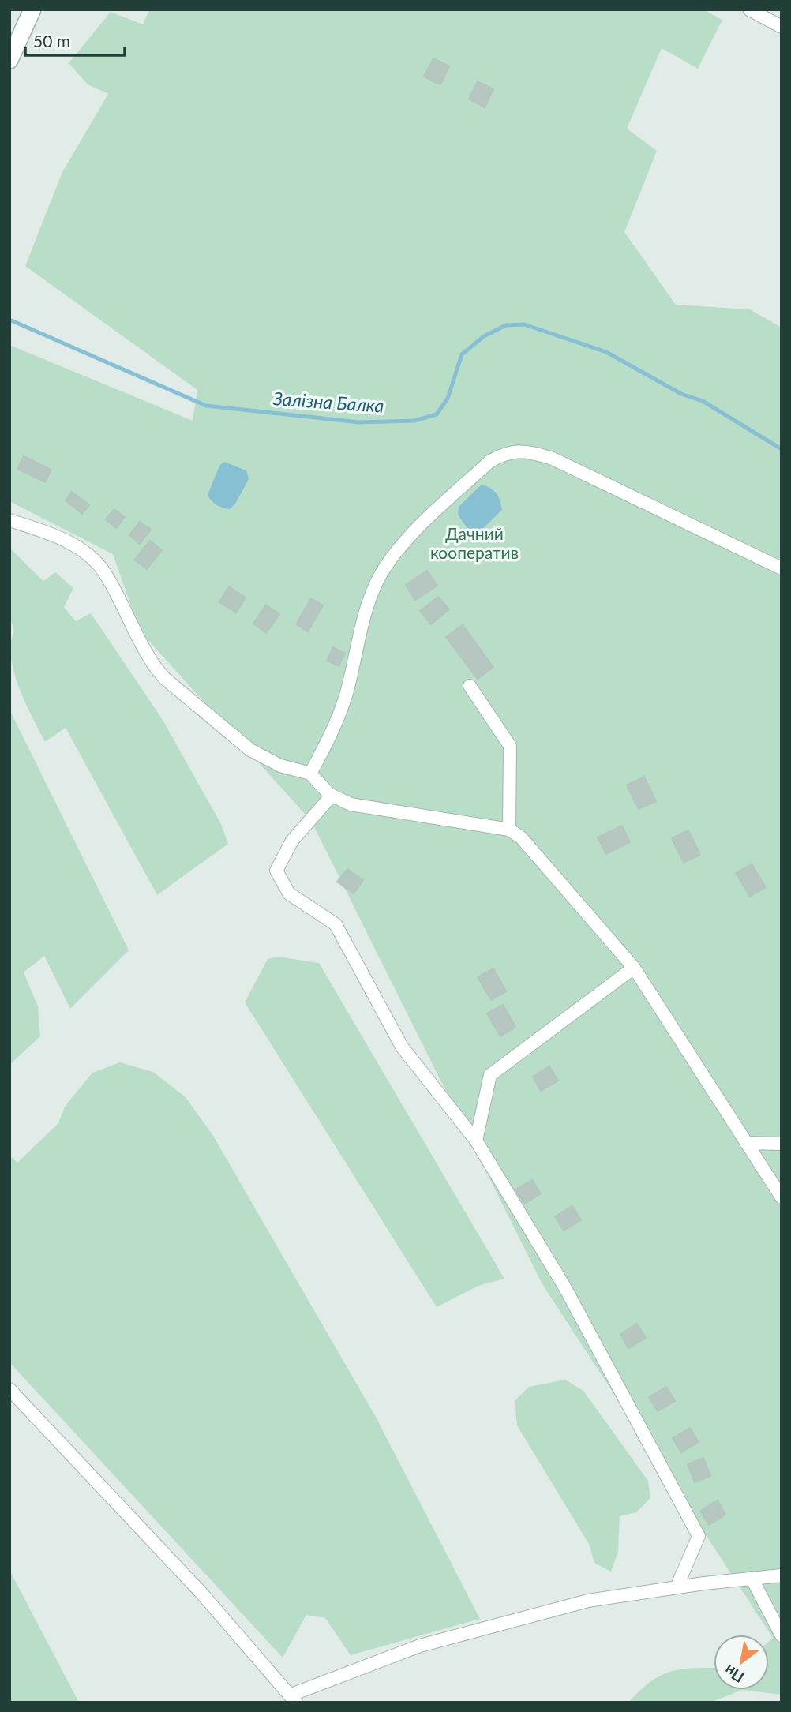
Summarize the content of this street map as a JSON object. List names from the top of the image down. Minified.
{"water":["Залізна Балка"],"parks":["Дачний кооператив"],"scale_bar":"50 m","north":"bottom left"}
